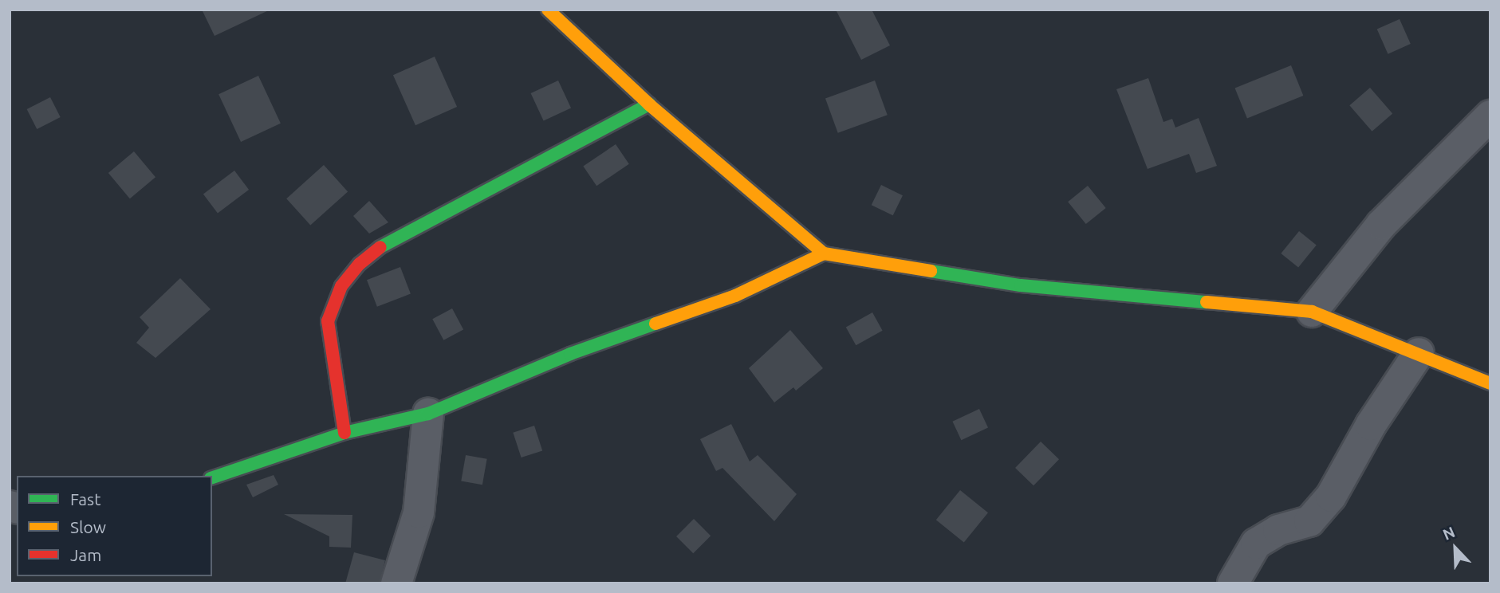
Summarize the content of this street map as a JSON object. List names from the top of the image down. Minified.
{"legend":["Fast","Slow","Jam"],"north":"top left"}
